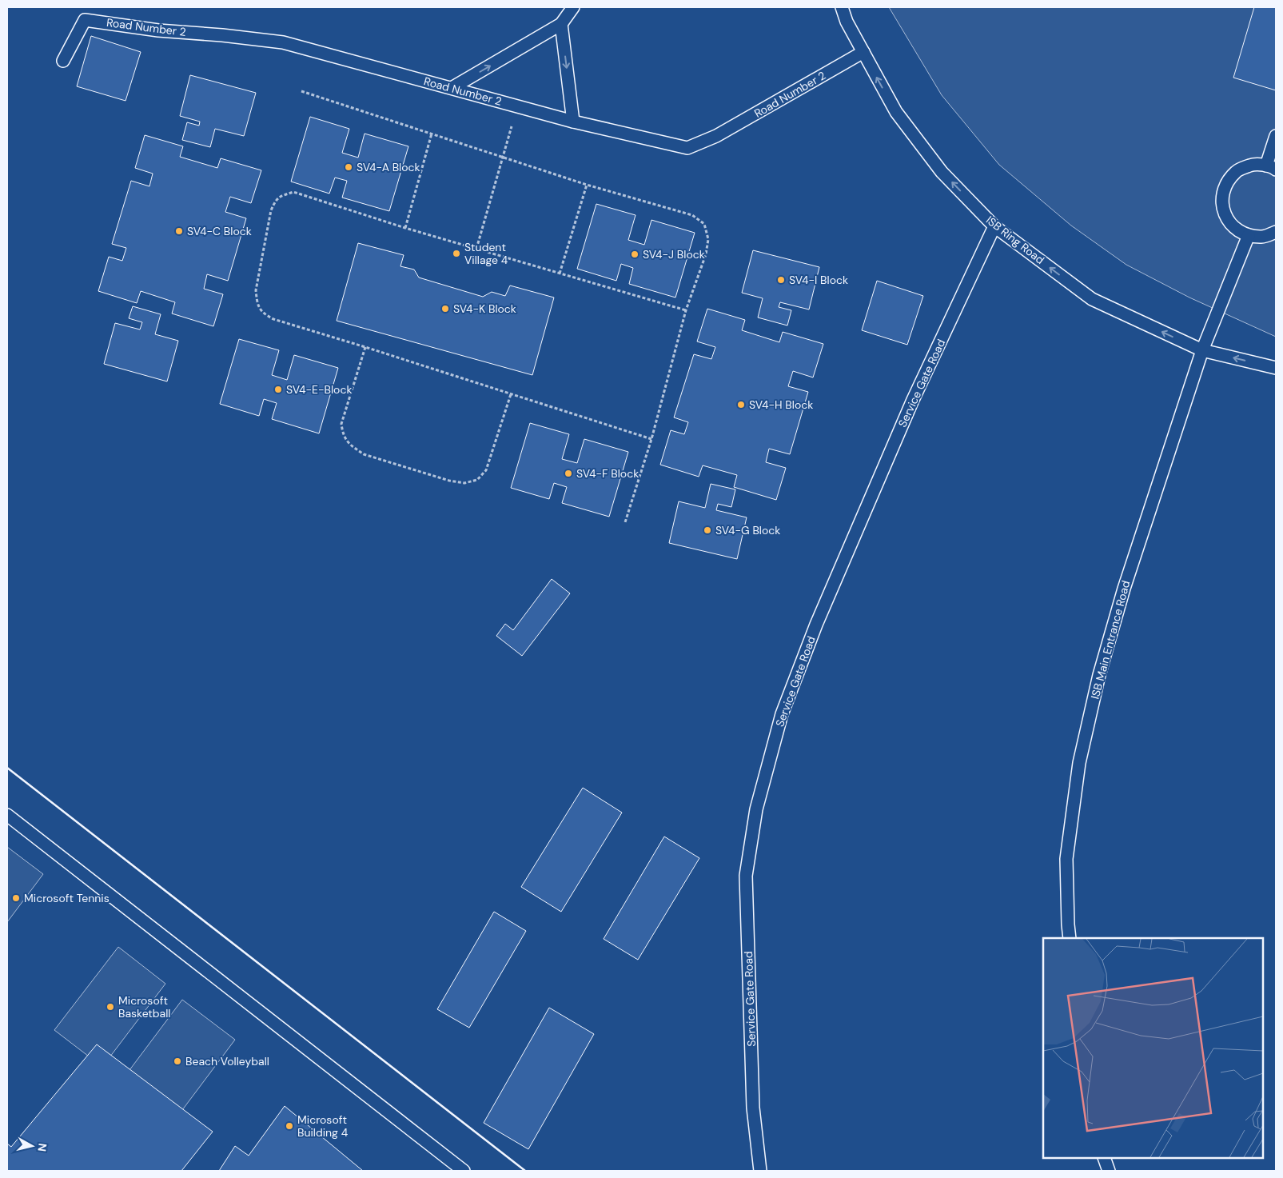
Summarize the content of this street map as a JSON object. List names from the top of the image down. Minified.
{"streets":{"lane":["Road Number 2","ISB Ring Road","Service Gate Road","ISB Main Entrance Road"]},"crossings":[["Road Number 2","ISB Ring Road"],["ISB Ring Road","Service Gate Road"],["ISB Ring Road","ISB Main Entrance Road"]],"one_way":["ISB Ring Road"],"places":["SV4-A Block","SV4-C Block","Student Village 4","SV4-J Block","SV4-I Block","SV4-K Block","SV4-E-Block","SV4-H Block","SV4-F Block","SV4-G Block","Microsoft Tennis","Microsoft Basketball","Beach Volleyball","Microsoft Building 4"],"north":"right"}
